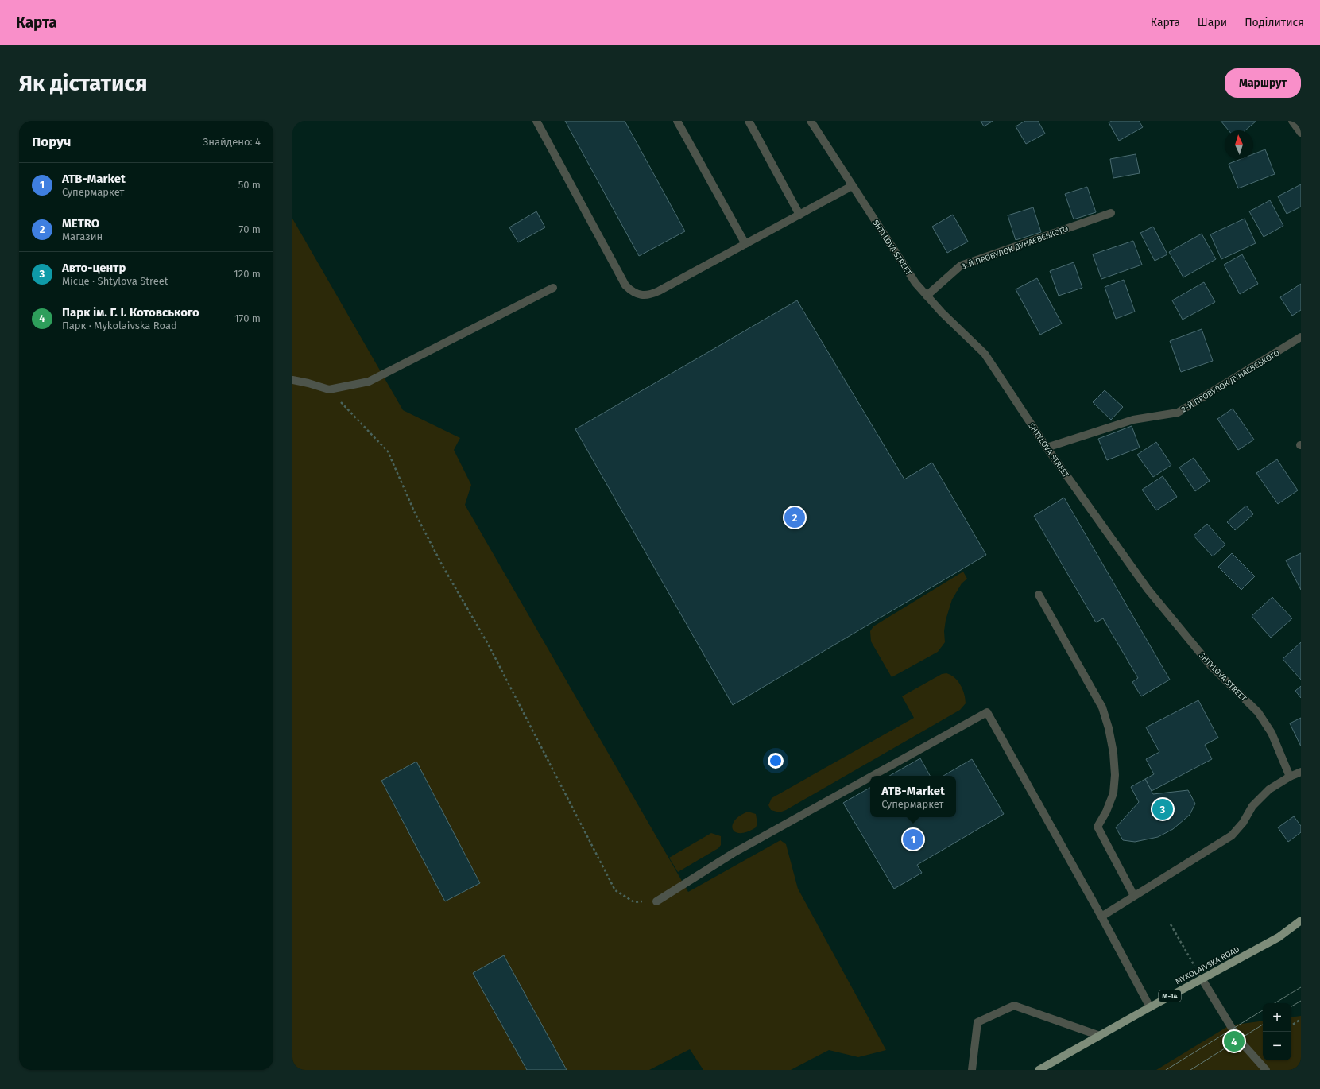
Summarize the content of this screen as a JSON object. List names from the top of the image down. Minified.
{"streets":{"main road":["MYKOLAIVSKA ROAD","М-14"],"street":["SHTYLOVA STREET","3-Й ПРОВУЛОК ДУНАЄВСЬКОГО","2-Й ПРОВУЛОК ДУНАЄВСЬКОГО"]},"crossings":[["SHTYLOVA STREET","3-Й ПРОВУЛОК ДУНАЄВСЬКОГО"],["SHTYLOVA STREET","2-Й ПРОВУЛОК ДУНАЄВСЬКОГО"]],"north":"top","page":{"header":"Карта","nav":["Карта","Шари","Поділитися"],"buttons":"Маршрут","title":"Як дістатися","heading":["Поруч","Знайдено: 4"],"list":[{"mark":"1","name":"ATB-Market","note":"Супермаркет","value":"50 m"},{"mark":"2","name":"METRO","note":"Магазин","value":"70 m"},{"mark":"3","name":"Авто-центр","note":"Місце · Shtylova Street","value":"120 m"},{"mark":"4","name":"Парк ім. Г. І. Котовського","note":"Парк · Mykolaivska Road","value":"170 m"}],"pins":["2","3","1","4"],"popup":["ATB-Market","Супермаркет"],"map_buttons":["+","−"]}}
